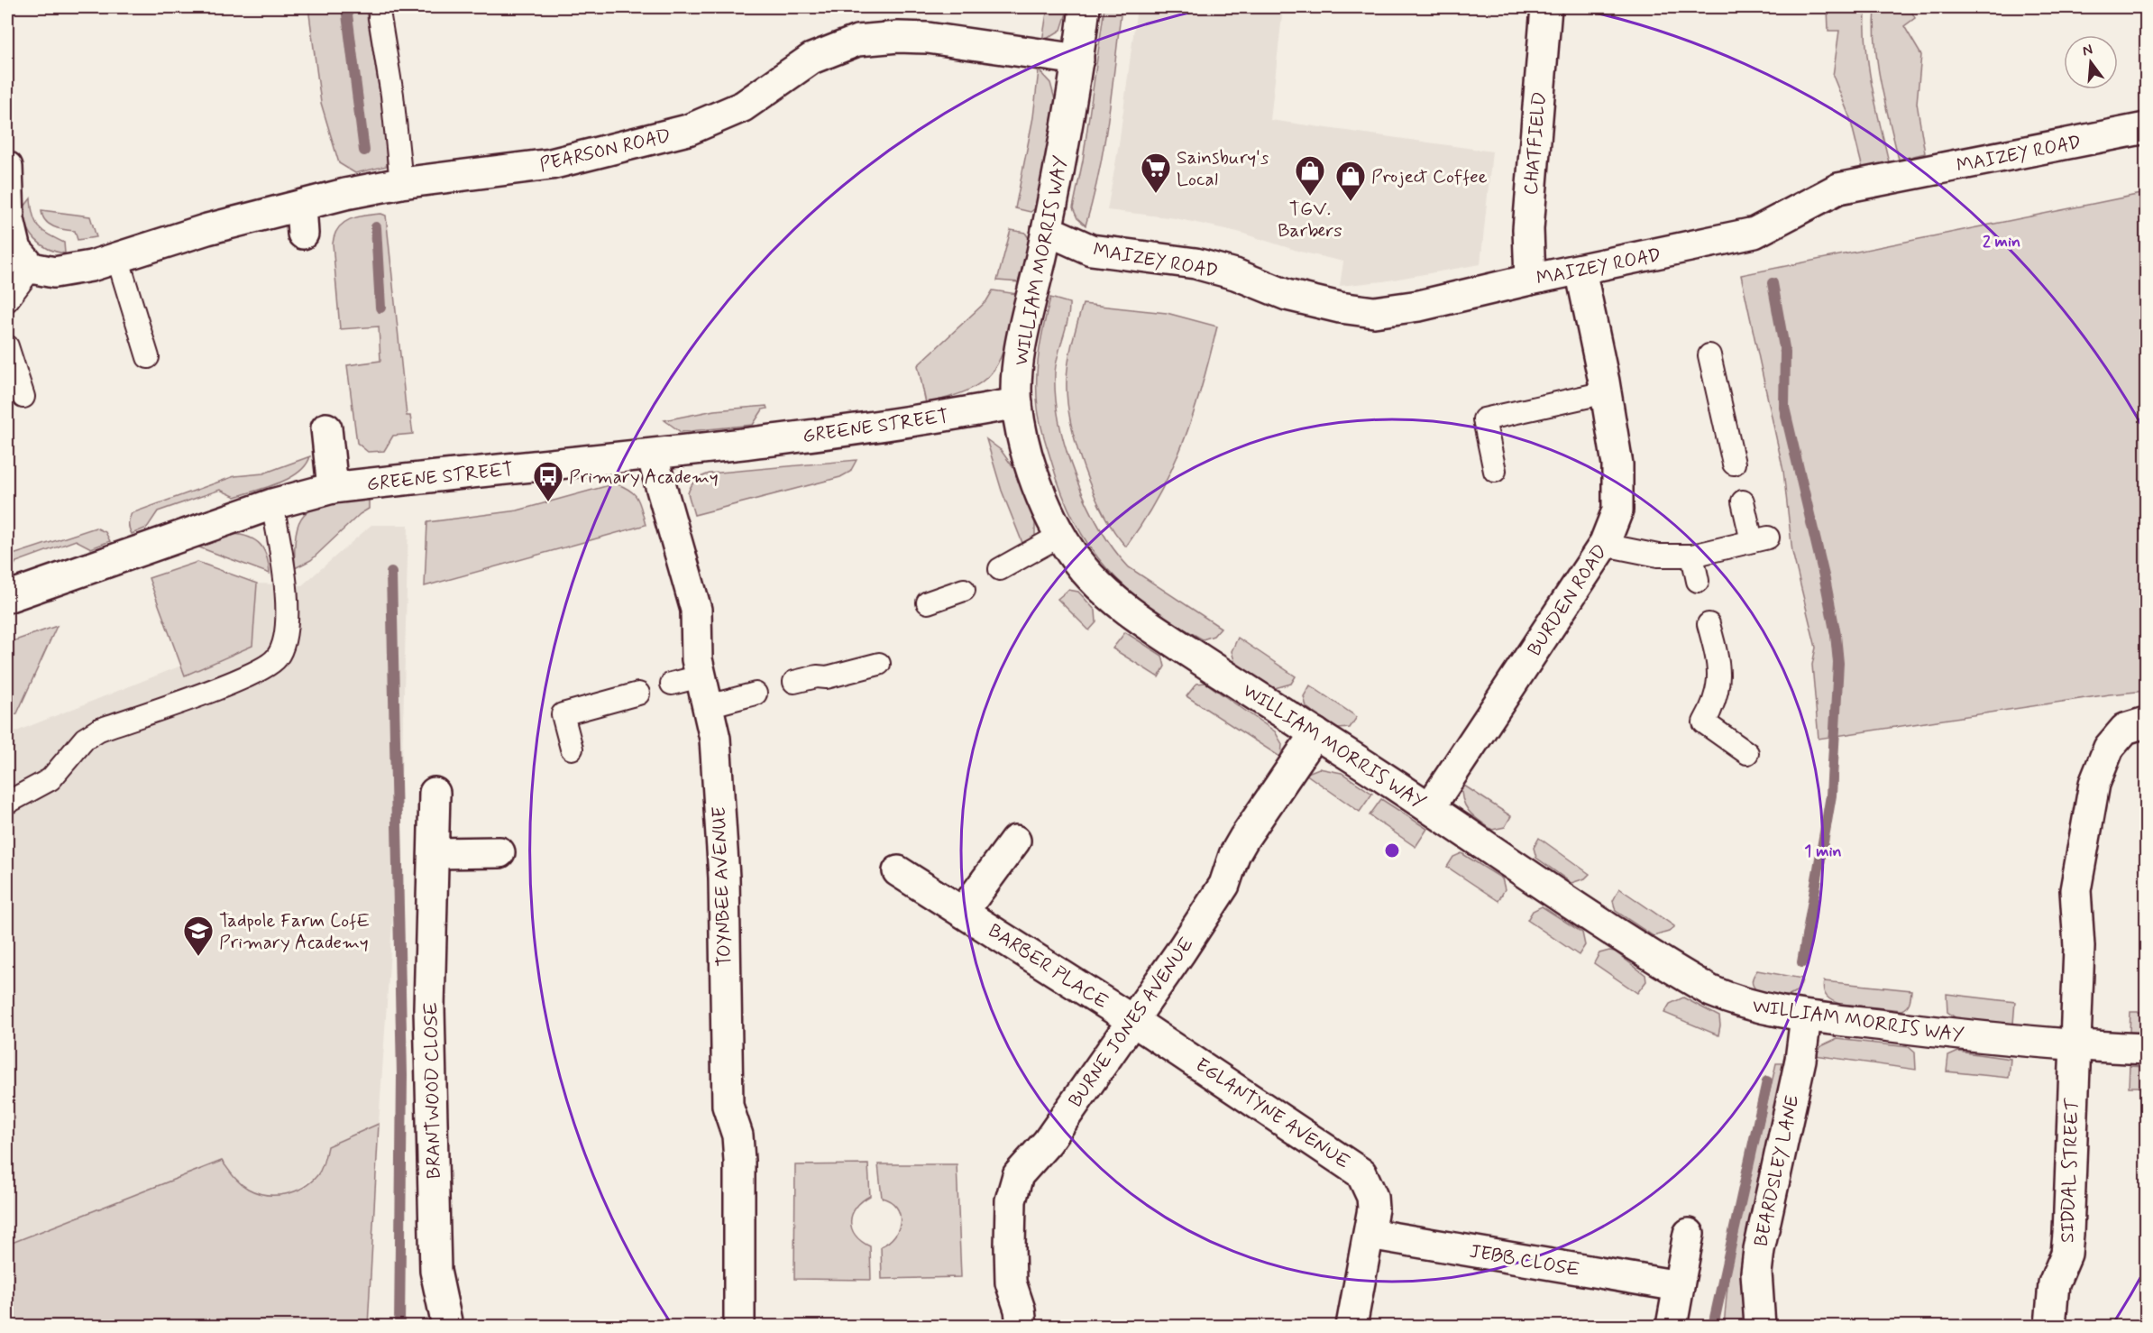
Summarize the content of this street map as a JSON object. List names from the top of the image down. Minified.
{"streets":{"street":["CHATFIELD","PEARSON ROAD","MAIZEY ROAD","WILLIAM MORRIS WAY","GREENE STREET","BURDEN ROAD","TOYNBEE AVENUE","BARBER PLACE","BURNE JONES AVENUE","BRANTWOOD CLOSE","EGLANTYNE AVENUE","BEARDSLEY LANE","SIDDAL STREET","JEBB CLOSE"]},"crossings":[["CHATFIELD","MAIZEY ROAD"],["PEARSON ROAD","WILLIAM MORRIS WAY"],["MAIZEY ROAD","WILLIAM MORRIS WAY"],["MAIZEY ROAD","BURDEN ROAD"],["WILLIAM MORRIS WAY","GREENE STREET"],["WILLIAM MORRIS WAY","BURDEN ROAD"],["WILLIAM MORRIS WAY","BURNE JONES AVENUE"],["WILLIAM MORRIS WAY","BEARDSLEY LANE"],["WILLIAM MORRIS WAY","SIDDAL STREET"],["GREENE STREET","TOYNBEE AVENUE"],["BARBER PLACE","BURNE JONES AVENUE"],["BARBER PLACE","EGLANTYNE AVENUE"],["BURNE JONES AVENUE","EGLANTYNE AVENUE"],["EGLANTYNE AVENUE","JEBB CLOSE"]],"places":{"supermarket":["Sainsbury's Local"],"shop":["TGV. Barbers","Project Coffee"],"bus stop":["Primary Academy"],"school or university":["Tadpole Farm CofE Primary Academy"]},"north":"top","rings":["2 min","1 min"]}
